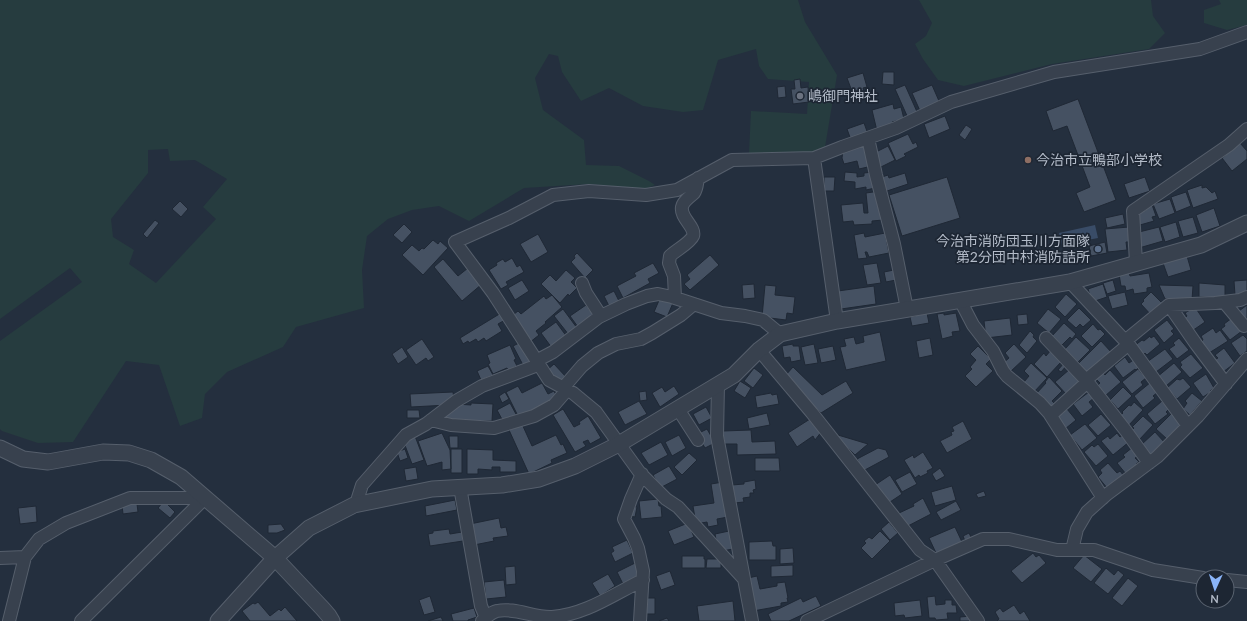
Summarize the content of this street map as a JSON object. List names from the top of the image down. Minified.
{"places":["嶋御門神社","今治市立鴨部小学校","今治市消防団玉川方面隊 第2分団中村消防詰所"],"north":"bottom"}
